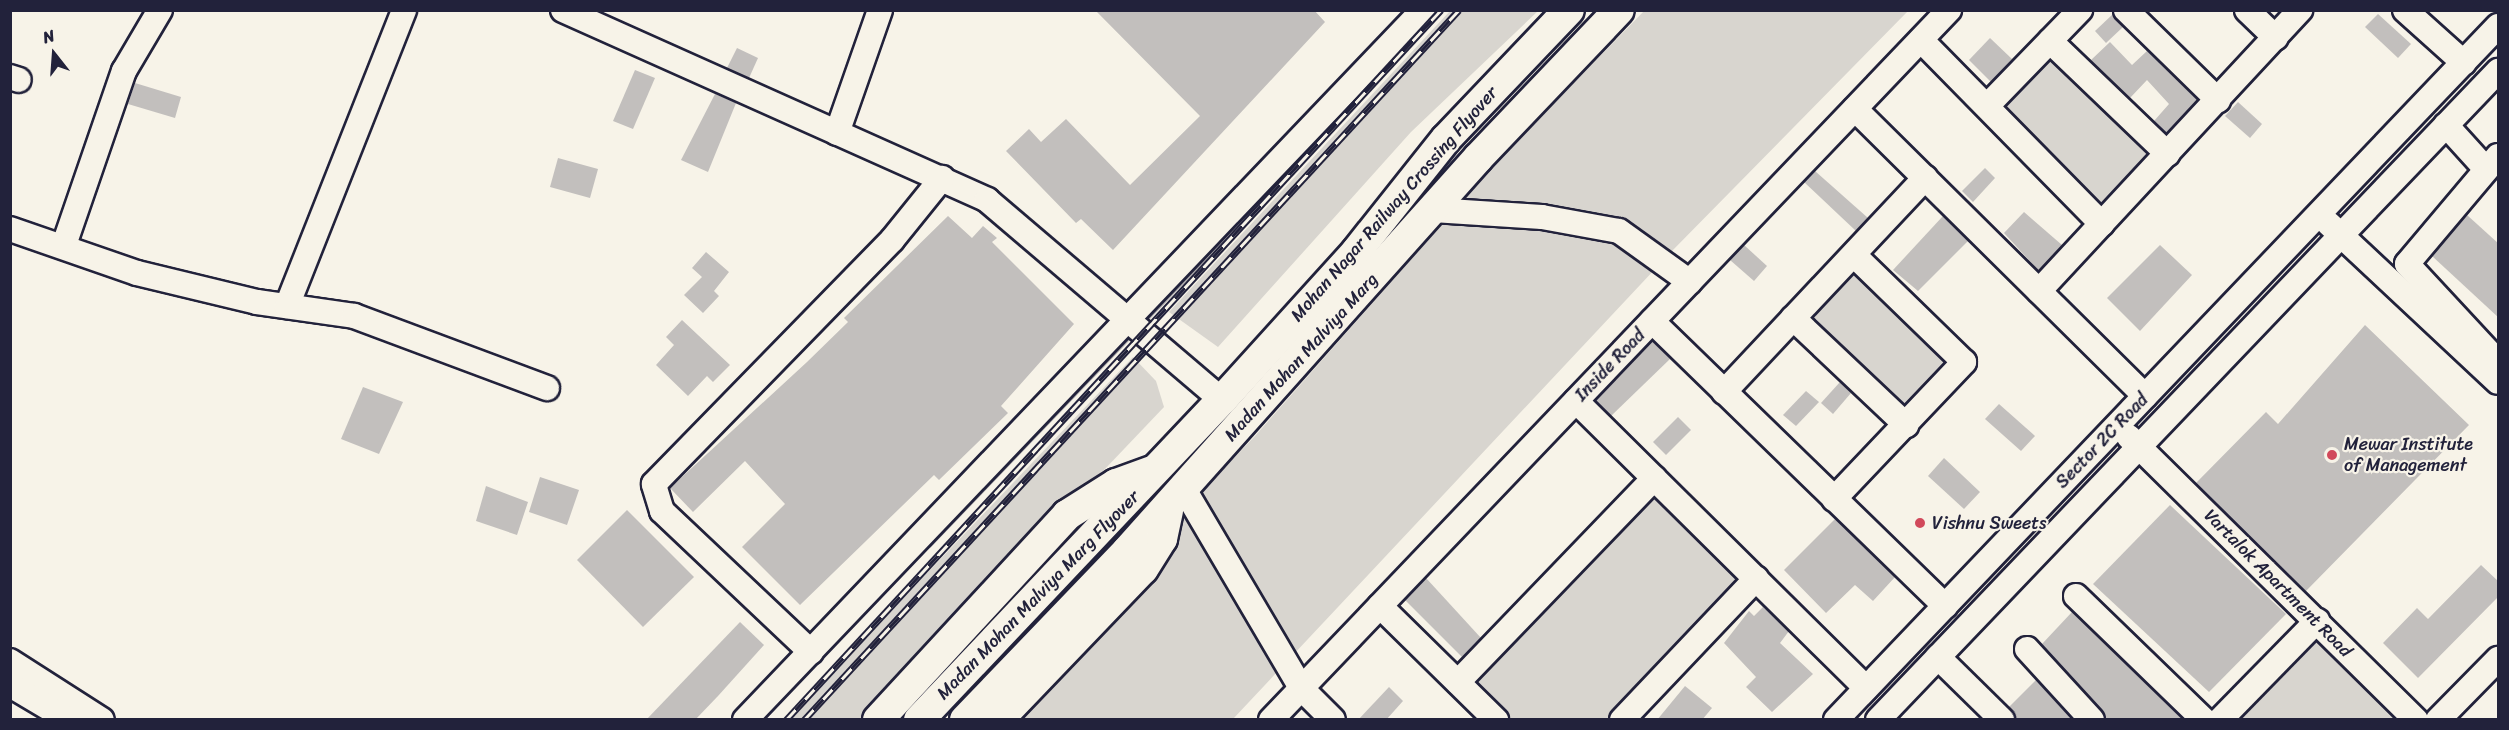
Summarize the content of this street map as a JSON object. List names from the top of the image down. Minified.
{"streets":{"main road":["Mohan Nagar Railway Crossing Flyover","Madan Mohan Malviya Marg","Madan Mohan Malviya Marg Flyover"],"street":["Inside Road","Sector 2C Road","Vartalok Apartment Road"]},"crossings":[["Mohan Nagar Railway Crossing Flyover","Madan Mohan Malviya Marg"],["Madan Mohan Malviya Marg","Madan Mohan Malviya Marg Flyover"],["Sector 2C Road","Vartalok Apartment Road"]],"places":["Mewar Institute of Management","Vishnu Sweets"],"north":"top"}
